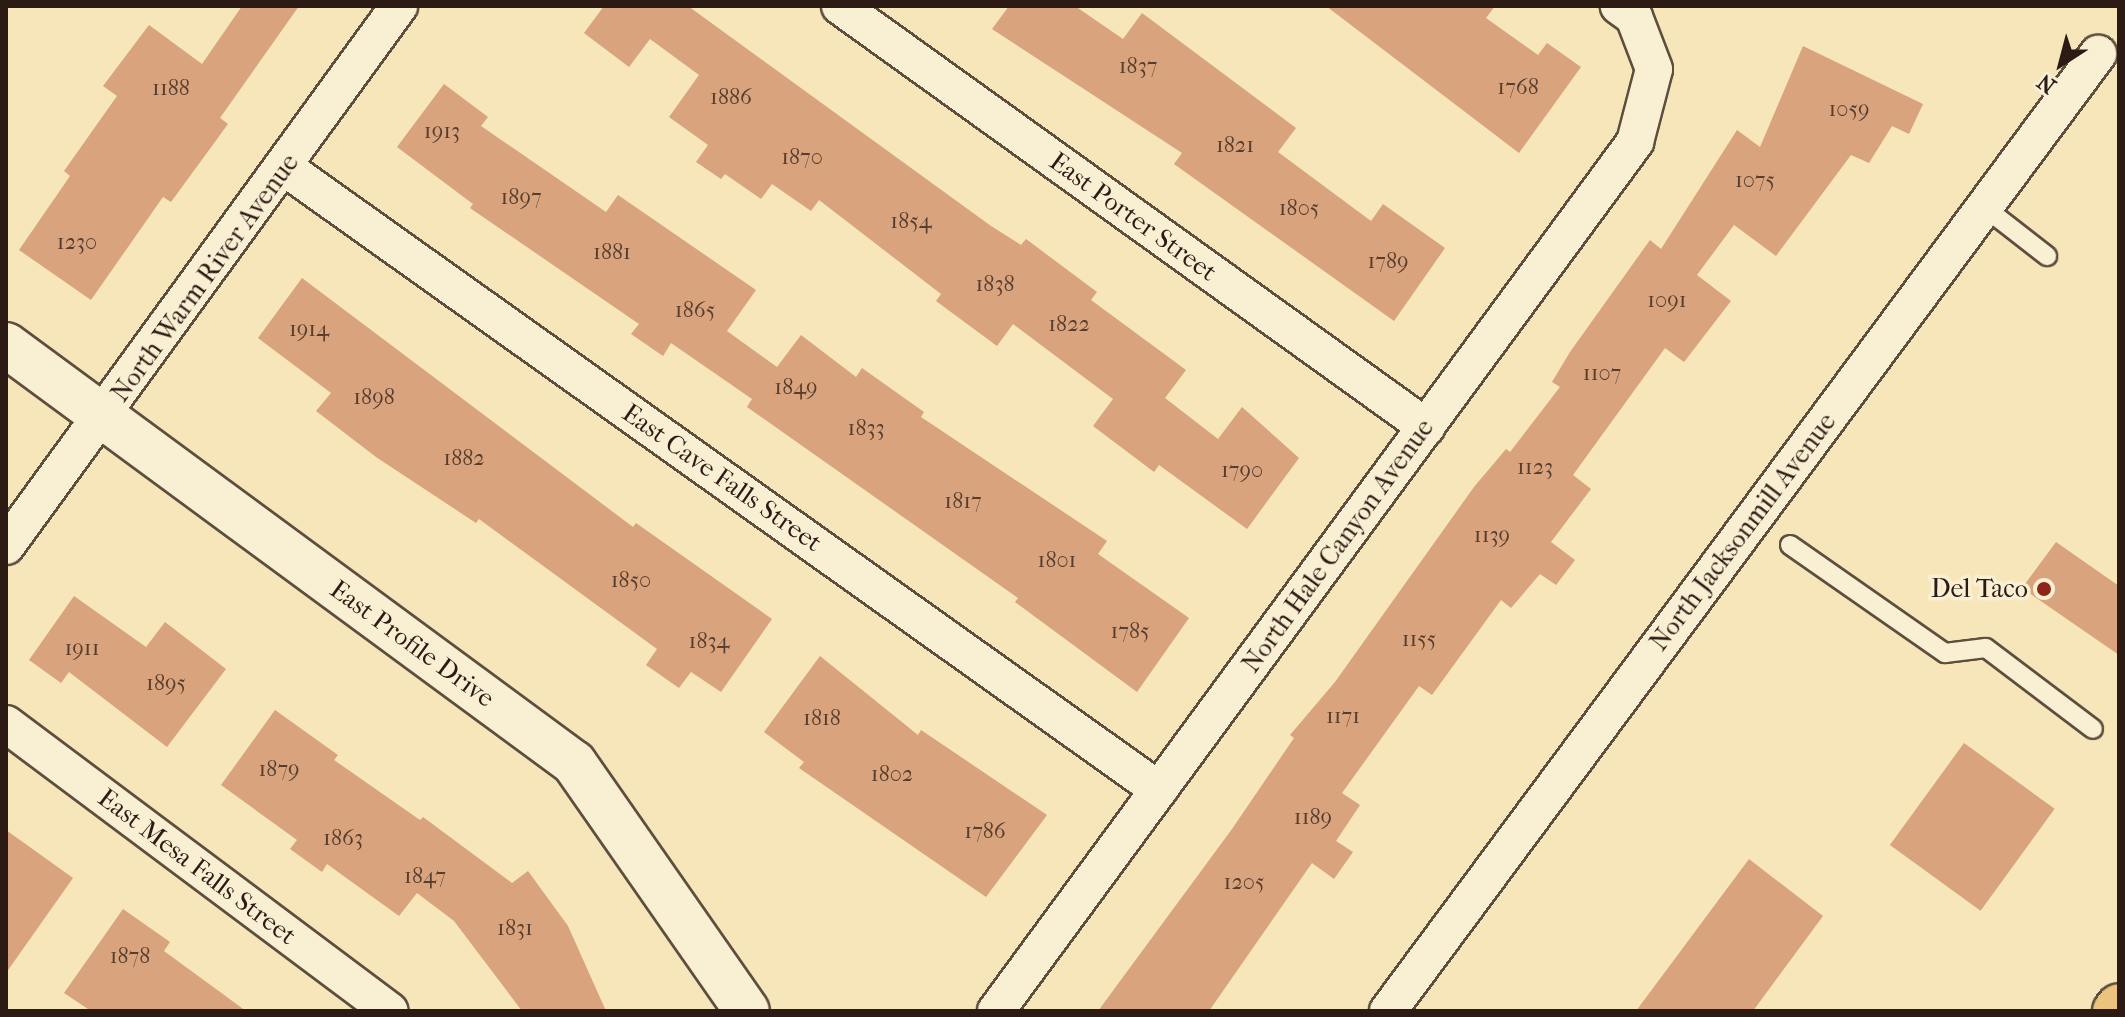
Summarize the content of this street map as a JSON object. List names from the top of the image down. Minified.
{"streets":{"street":["East Porter Street","North Warm River Avenue","East Cave Falls Street","North Jacksonmill Avenue","North Hale Canyon Avenue","East Profile Drive","East Mesa Falls Street"]},"crossings":[["East Porter Street","North Hale Canyon Avenue"],["North Warm River Avenue","East Cave Falls Street"],["North Warm River Avenue","East Profile Drive"],["East Cave Falls Street","North Hale Canyon Avenue"]],"places":["Del Taco"],"house_numbers":["1837","1768","1188","1886","1059","1913","1821","1870","1075","1897","1805","1854","1230","1881","1789","1838","1091","1865","1822","1914","1107","1849","1898","1833","1882","1123","1790","1817","1139","1801","1850","1785","1155","1834","1911","1895","1171","1818","1879","1802","1189","1786","1863","1847","1205","1831","1878"],"north":"bottom left"}
